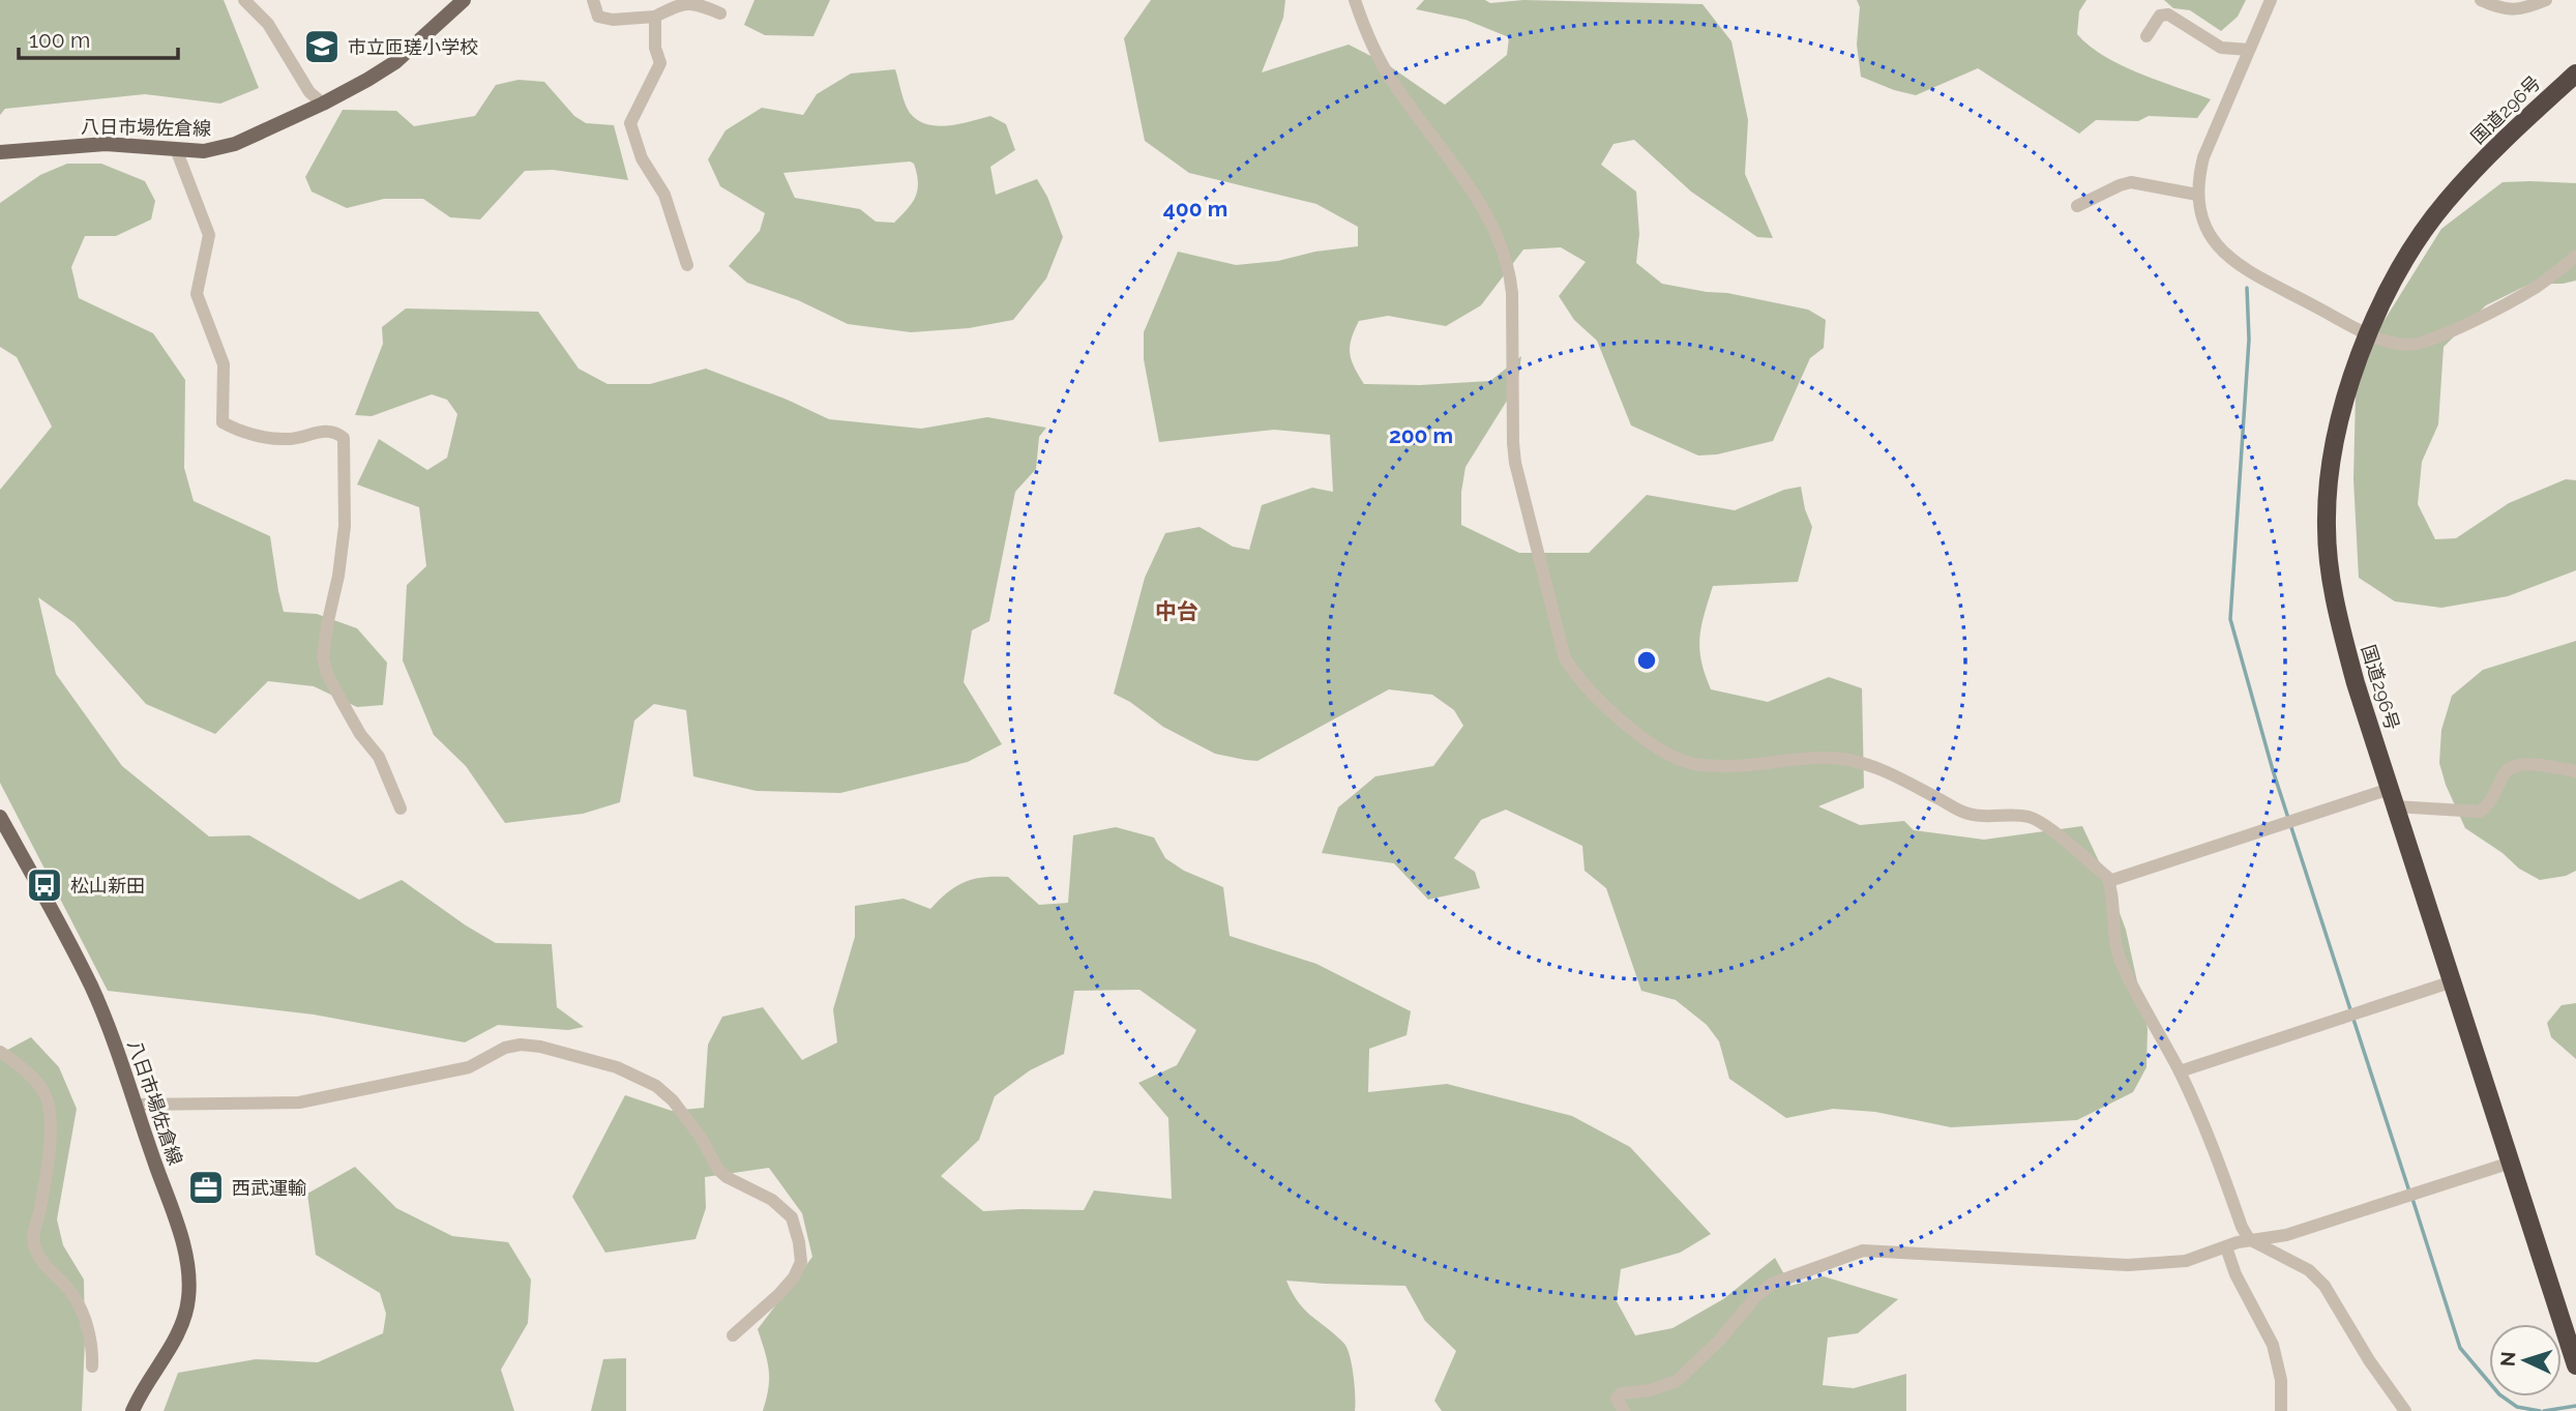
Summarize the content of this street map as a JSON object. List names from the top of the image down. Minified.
{"streets":{"highway":["国道296号"],"main road":["八日市場佐倉線"]},"districts":["中台"],"places":{"school or university":["市立匝瑳小学校"],"bus stop":["松山新田"],"office":["西武運輸"]},"scale_bar":"100 m","north":"left","rings":["400 m","200 m"]}
